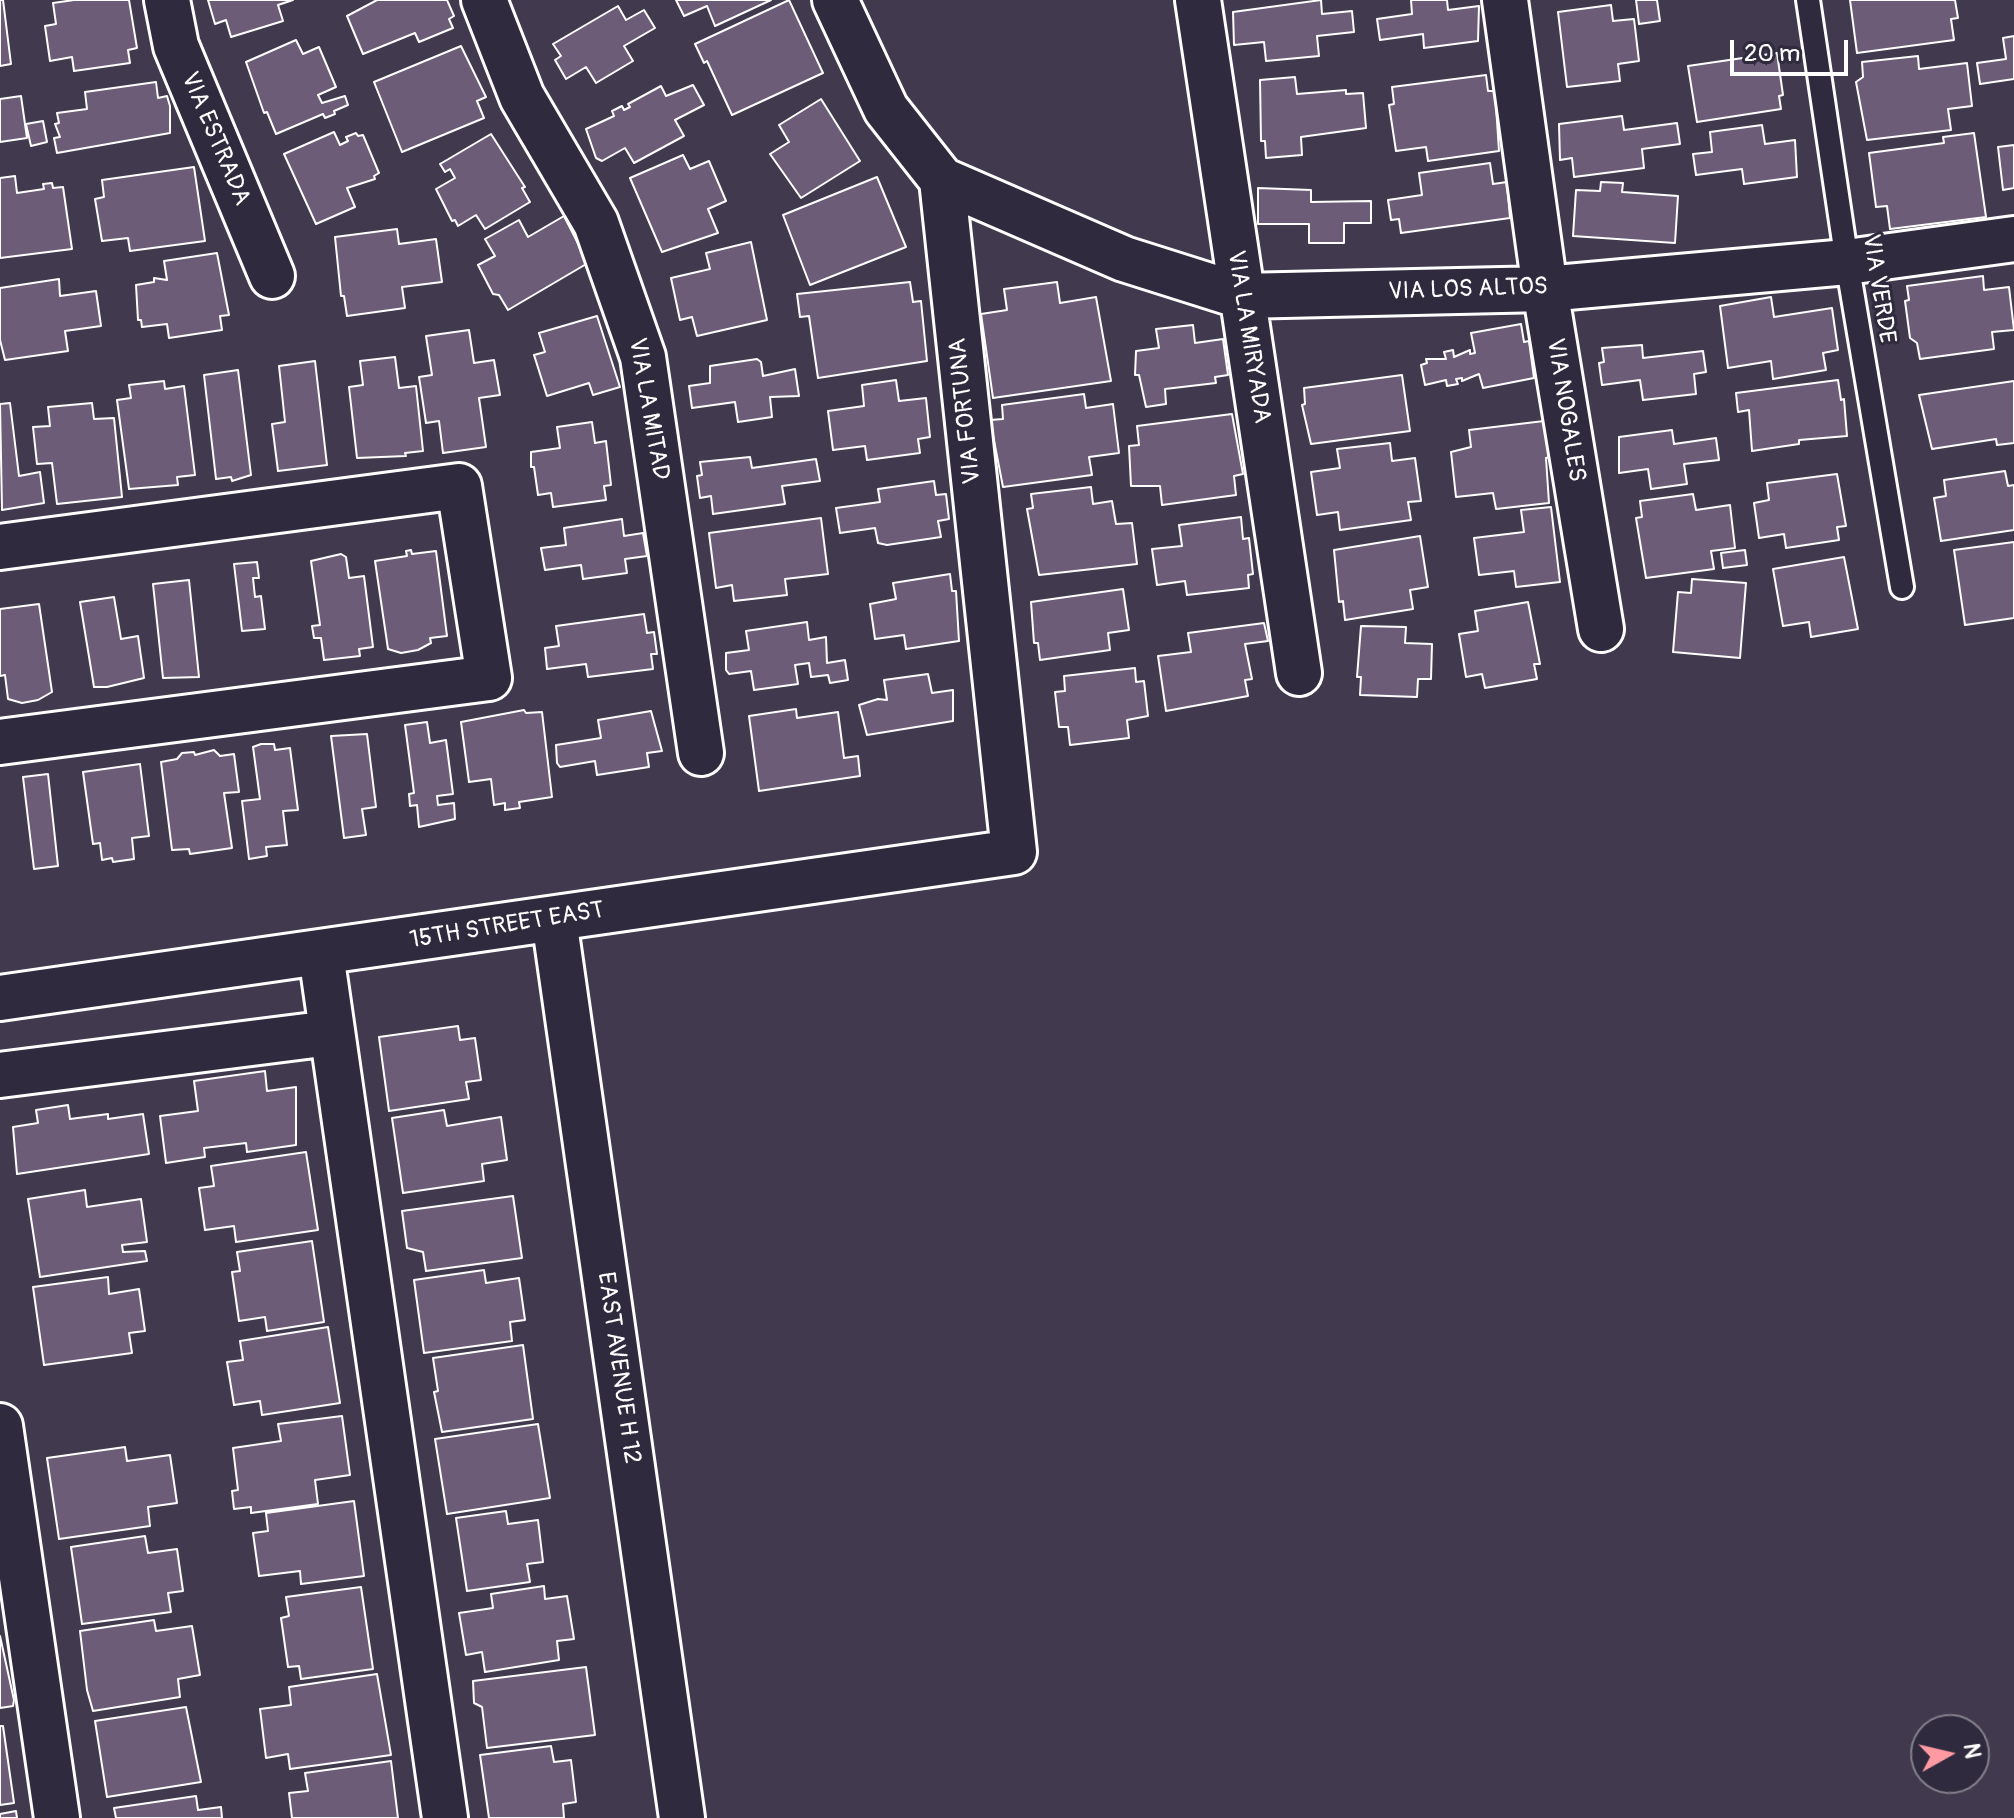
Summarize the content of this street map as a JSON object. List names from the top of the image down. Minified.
{"streets":{"street":["VIA ESTRADA","VIA LOS ALTOS","VIA LA MIRYADA","VIA LA MITAD","VIA NOGALES","VIA FORTUNA","15TH STREET EAST","EAST AVENUE H 12"],"lane":["VIA VERDE"]},"crossings":[["VIA VERDE","VIA LOS ALTOS"],["VIA LOS ALTOS","VIA LA MIRYADA"],["VIA LOS ALTOS","VIA NOGALES"],["VIA LOS ALTOS","VIA FORTUNA"],["VIA FORTUNA","15TH STREET EAST"],["15TH STREET EAST","EAST AVENUE H 12"]],"scale_bar":"20 m","north":"right"}
